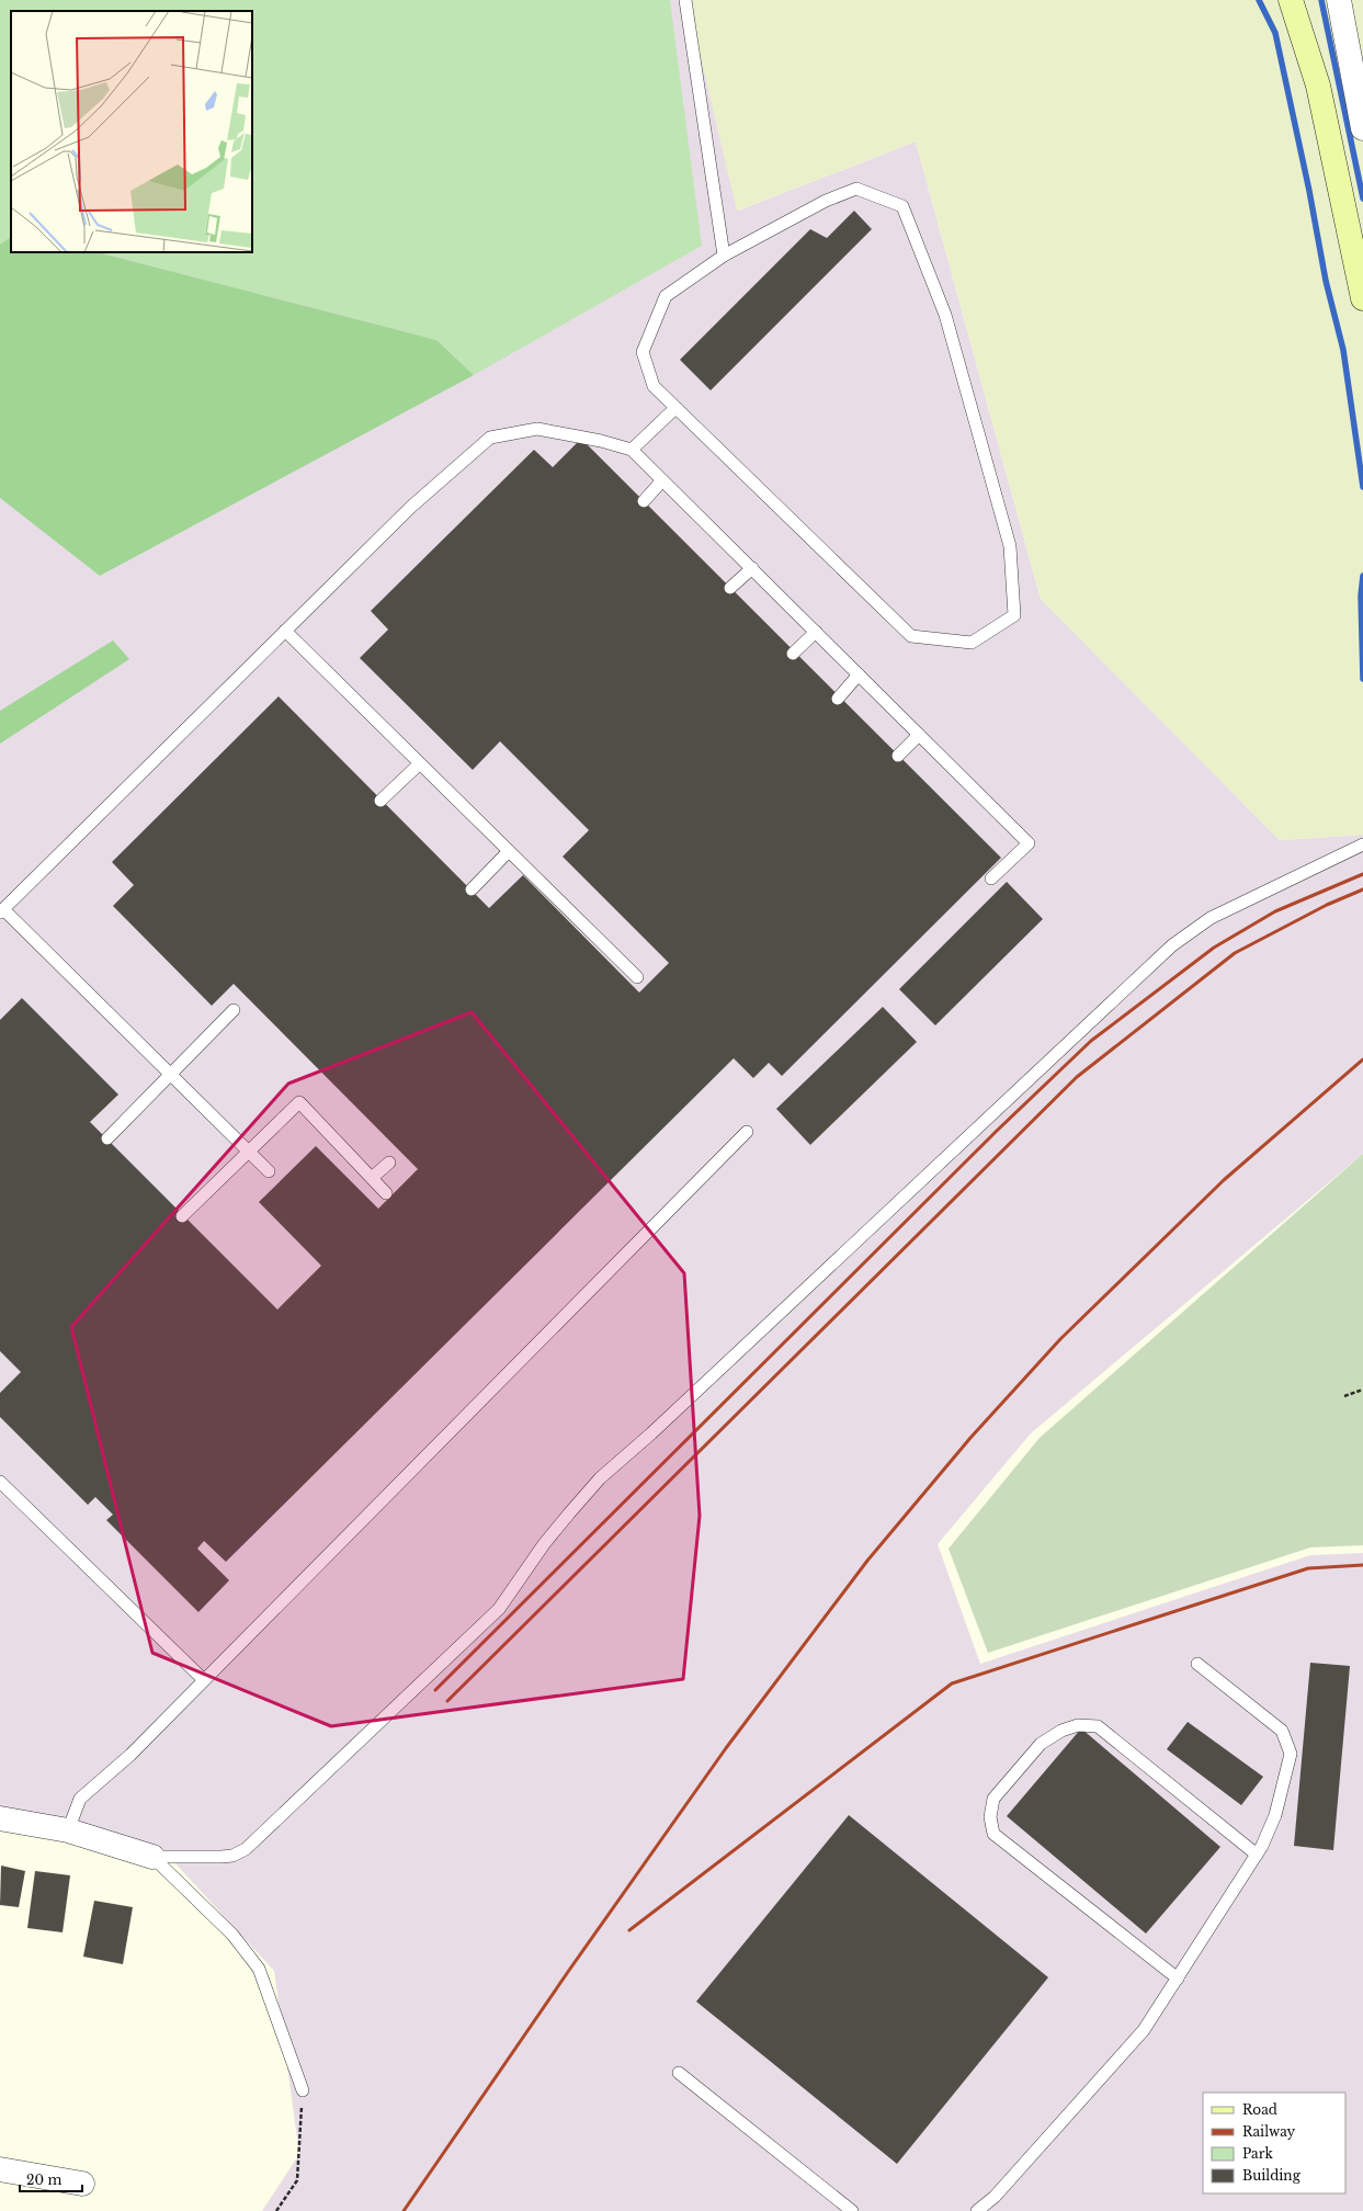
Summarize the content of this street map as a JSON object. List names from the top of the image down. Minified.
{"legend":["Road","Railway","Park","Building"],"scale_bar":"20 m"}
